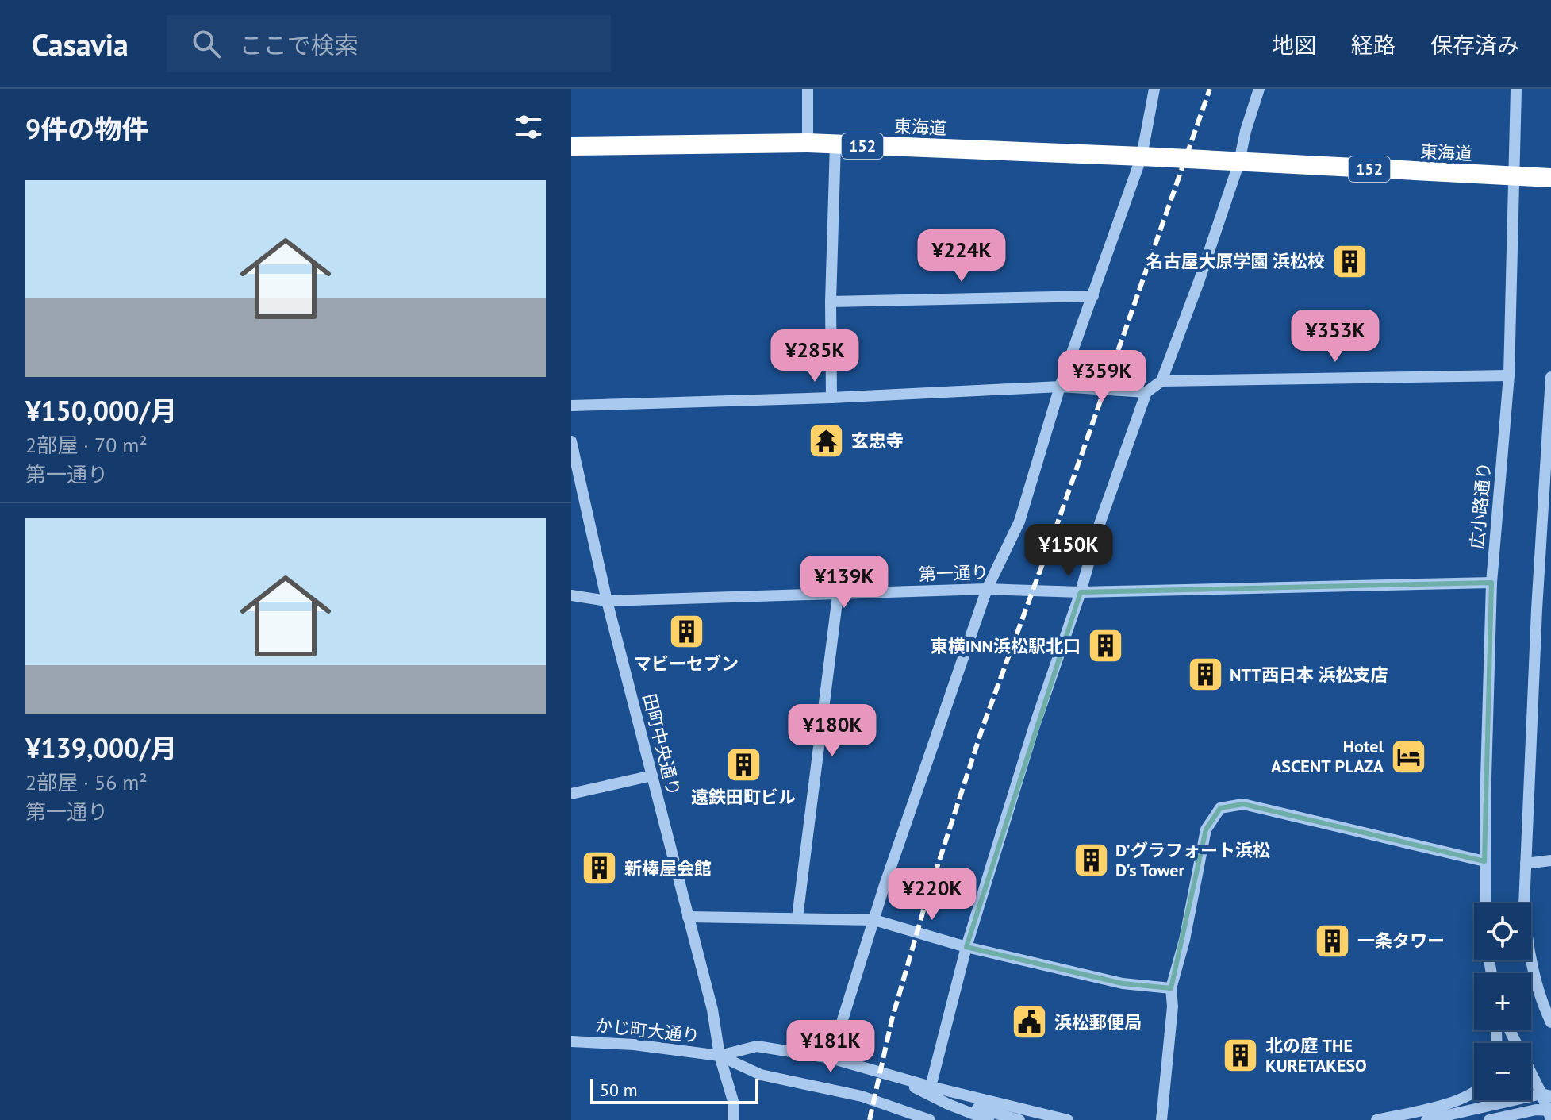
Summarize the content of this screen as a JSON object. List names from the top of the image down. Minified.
{"streets":{"highway":["東海道","152"],"street":["広小路通り","第一通り","田町中央通り","かじ町大通り"]},"crossings":[["東海道","152"],["東海道","広小路通り"],["広小路通り","第一通り"],["第一通り","田町中央通り"],["田町中央通り","かじ町大通り"]],"places":{"building":["名古屋大原学園 浜松校","マビーセブン","東横INN浜松駅北口","NTT西日本 浜松支店","遠鉄田町ビル","D'グラフォート浜松 D's Tower","新棒屋会館","一条タワー","北の庭 THE KURETAKESO"],"temple":["玄忠寺"],"hotel":["Hotel ASCENT PLAZA"],"public building":["浜松郵便局"]},"scale_bar":"50 m","page":{"header":"Casavia","search":"ここで検索","nav":["地図","経路","保存済み"],"heading":"9件の物件","list":[{"name":"¥150,000/月","note":"2部屋 · 70 m² · 第一通り"},{"name":"¥139,000/月","note":"2部屋 · 56 m² · 第一通り"}],"price":["¥224K","¥353K","¥285K","¥359K","¥150K","¥139K","¥180K","¥220K","¥181K"],"map_buttons":["+","−"],"scale":"50 m"}}
